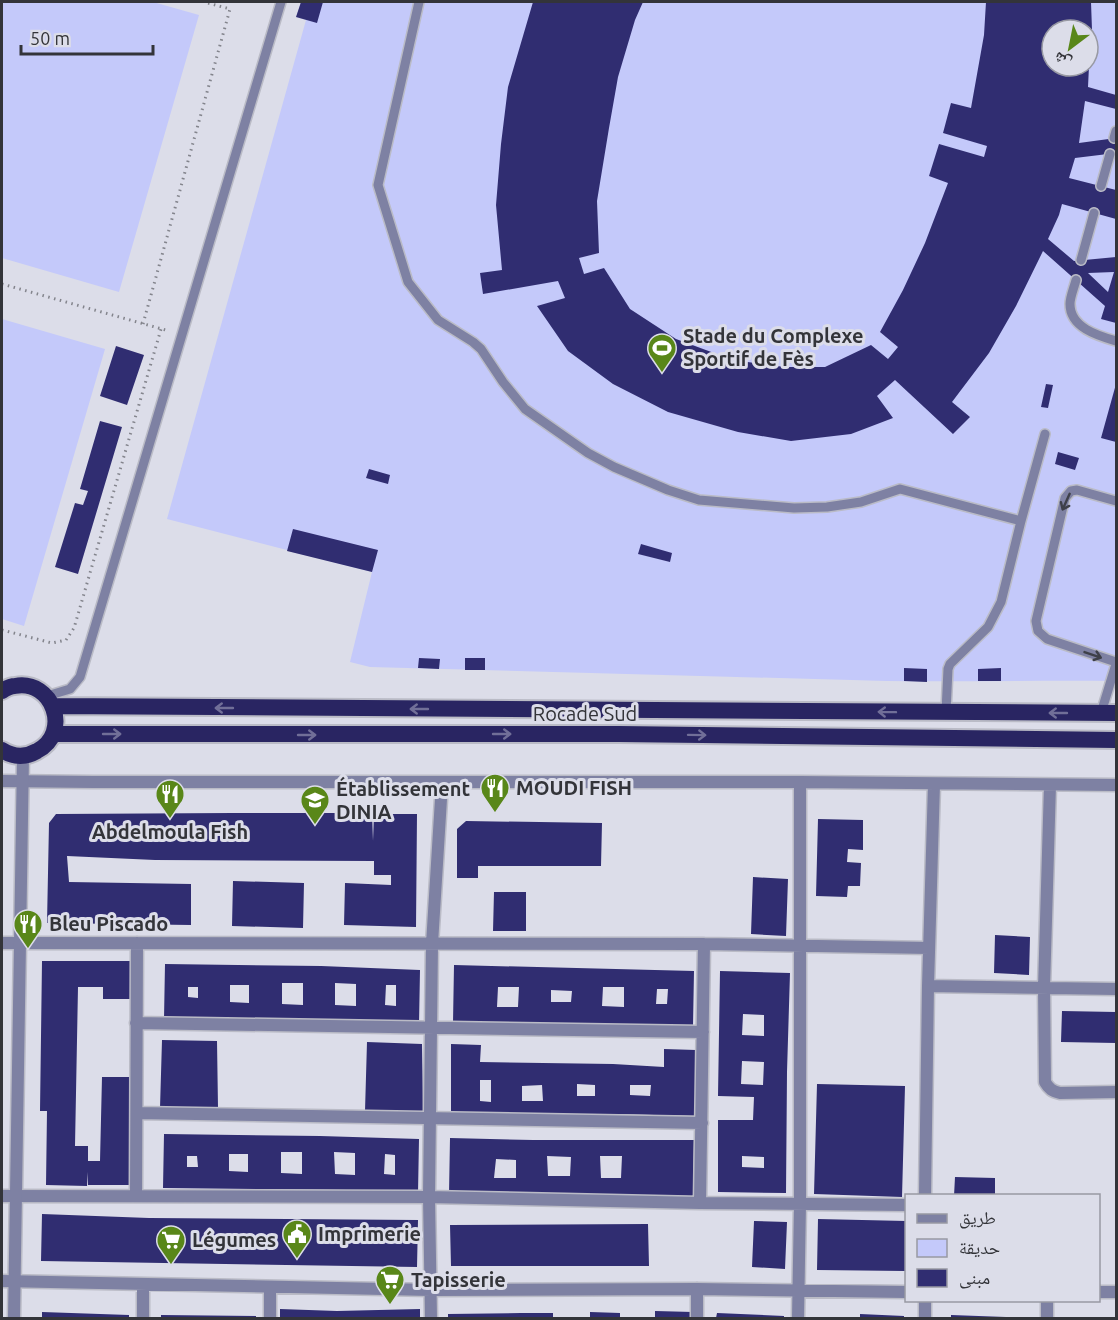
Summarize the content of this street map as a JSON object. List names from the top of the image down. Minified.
{"streets":{"highway":["Rocade Sud"]},"places":{"sports":["Stade du Complexe Sportif de Fès"],"restaurant":["MOUDI FISH","Abdelmoula Fish","Bleu Piscado"],"school or university":["Établissement DINIA"],"public building":["Imprimerie"],"supermarket":["Légumes","Tapisserie"]},"legend":["طريق","حديقة","مبنى"],"scale_bar":"50 m","north":"bottom left"}
